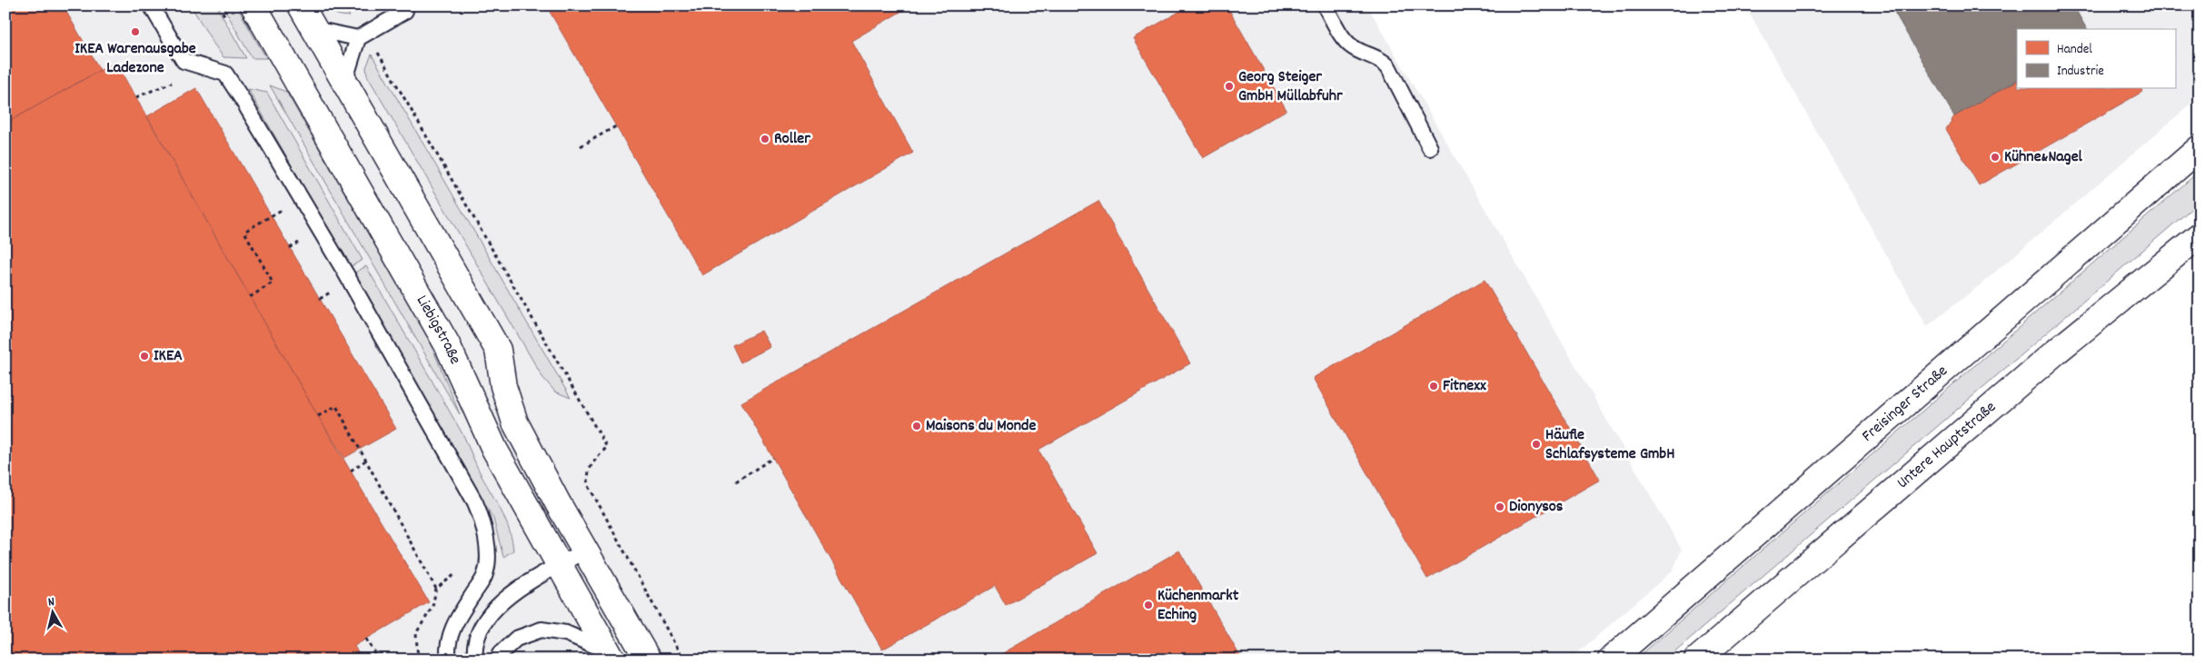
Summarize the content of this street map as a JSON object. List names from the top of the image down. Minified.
{"streets":{"street":["Liebigstraße","Freisinger Straße","Untere Hauptstraße"]},"places":["IKEA Warenausgabe Ladezone","Georg Steiger GmbH Müllabfuhr","Roller","Kühne&Nagel","IKEA","Fitnexx","Maisons du Monde","Häufle Schlafsysteme GmbH","Dionysos","Küchenmarkt Eching"],"legend":["Handel","Industrie"],"north":"top"}
